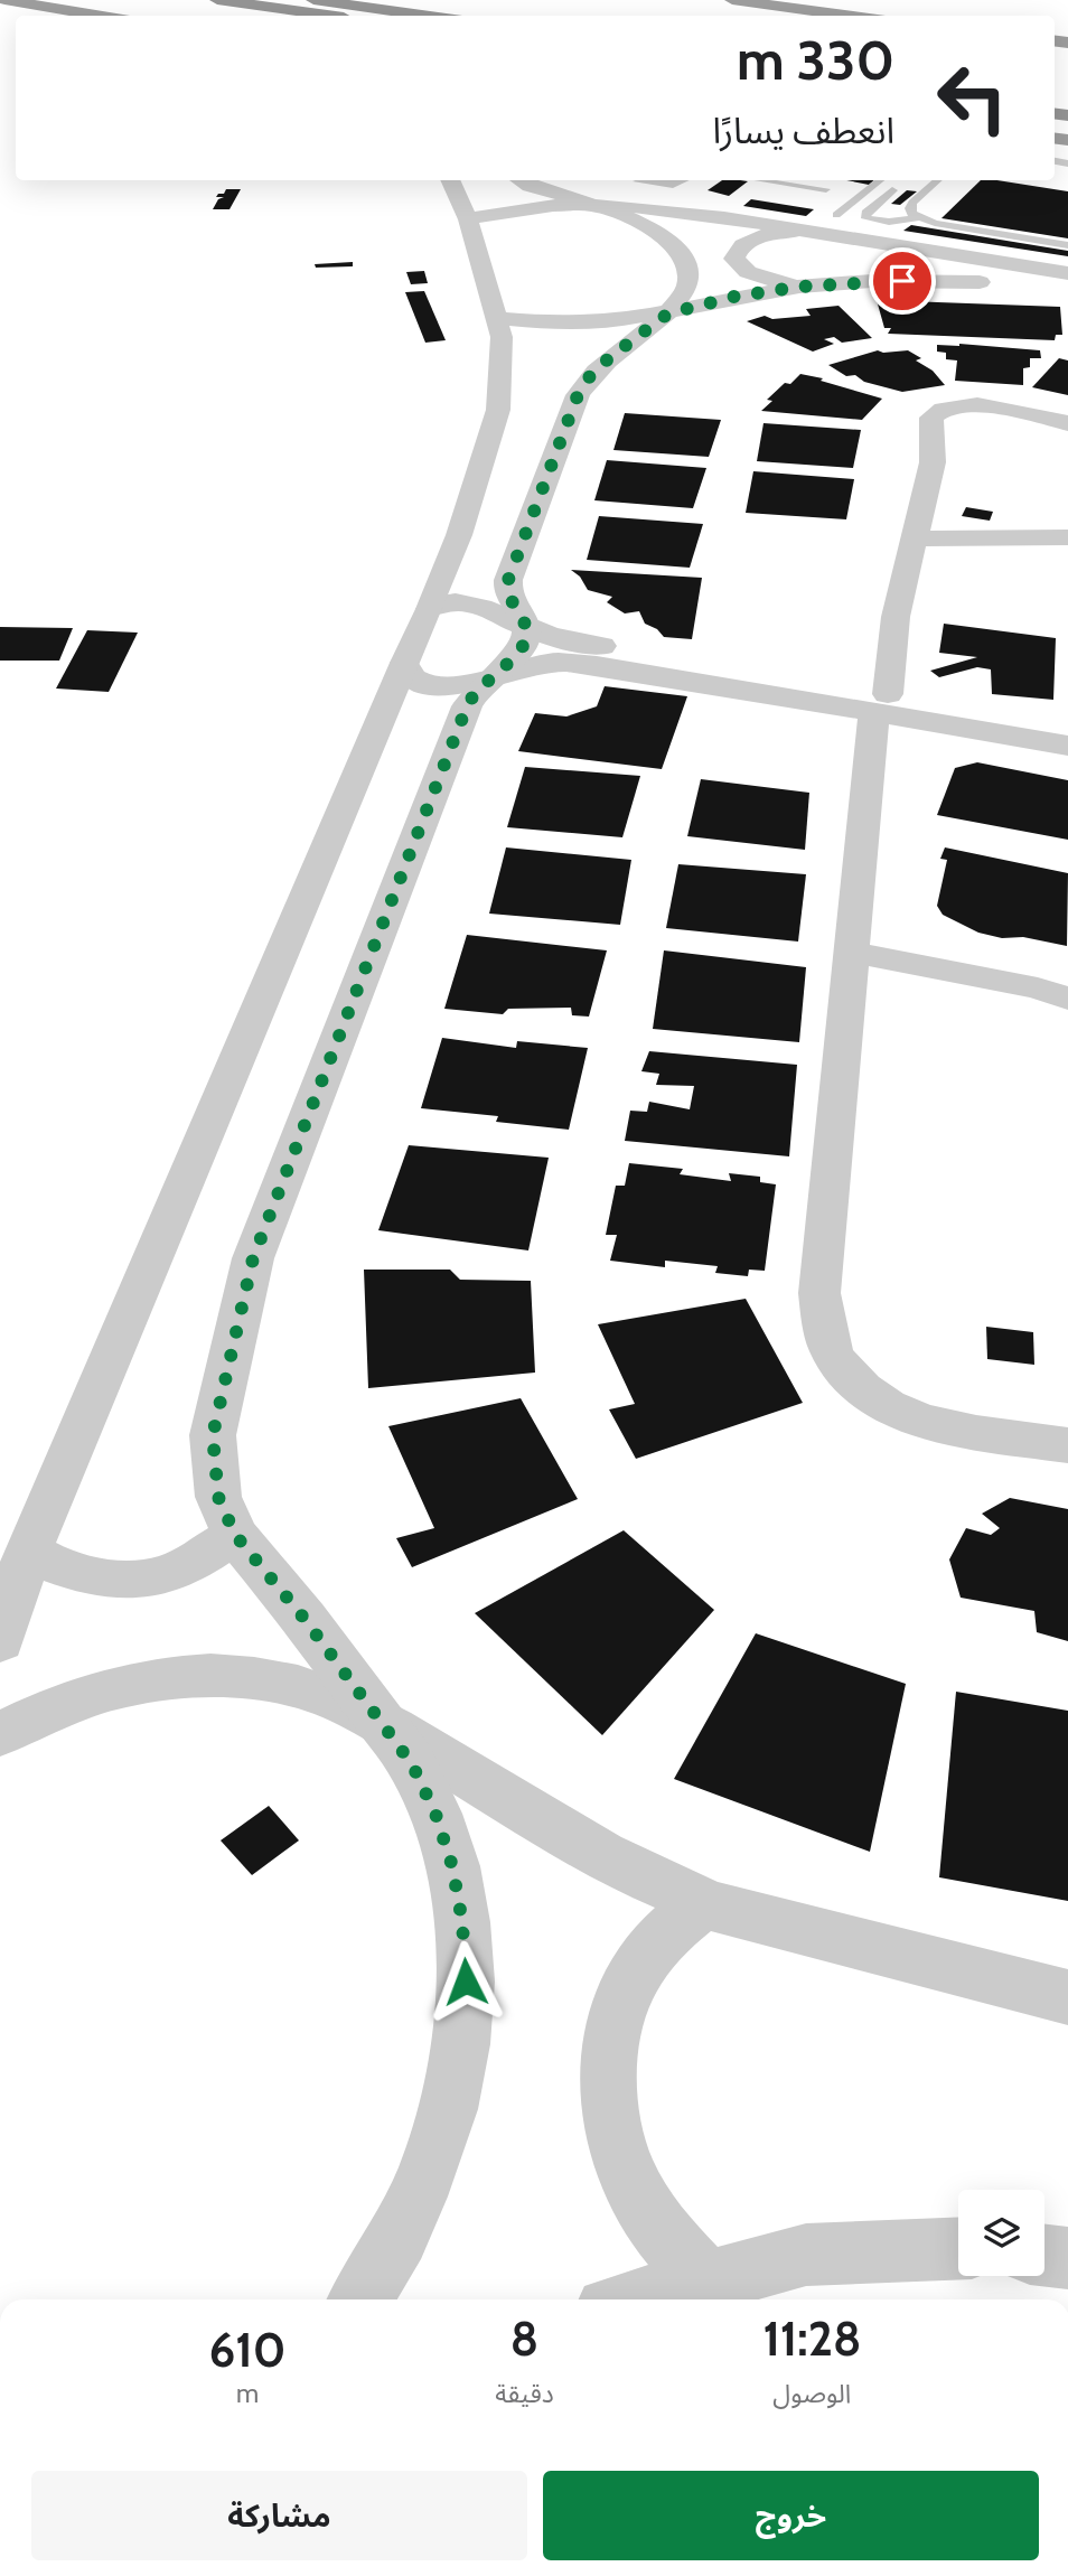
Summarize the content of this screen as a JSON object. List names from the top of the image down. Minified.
{"page":{"turn":["330 m","انعطف يسارًا"],"eta":["11:28","الوصول","8","دقيقة","610","m"],"buttons":["خروج","مشاركة"]}}
